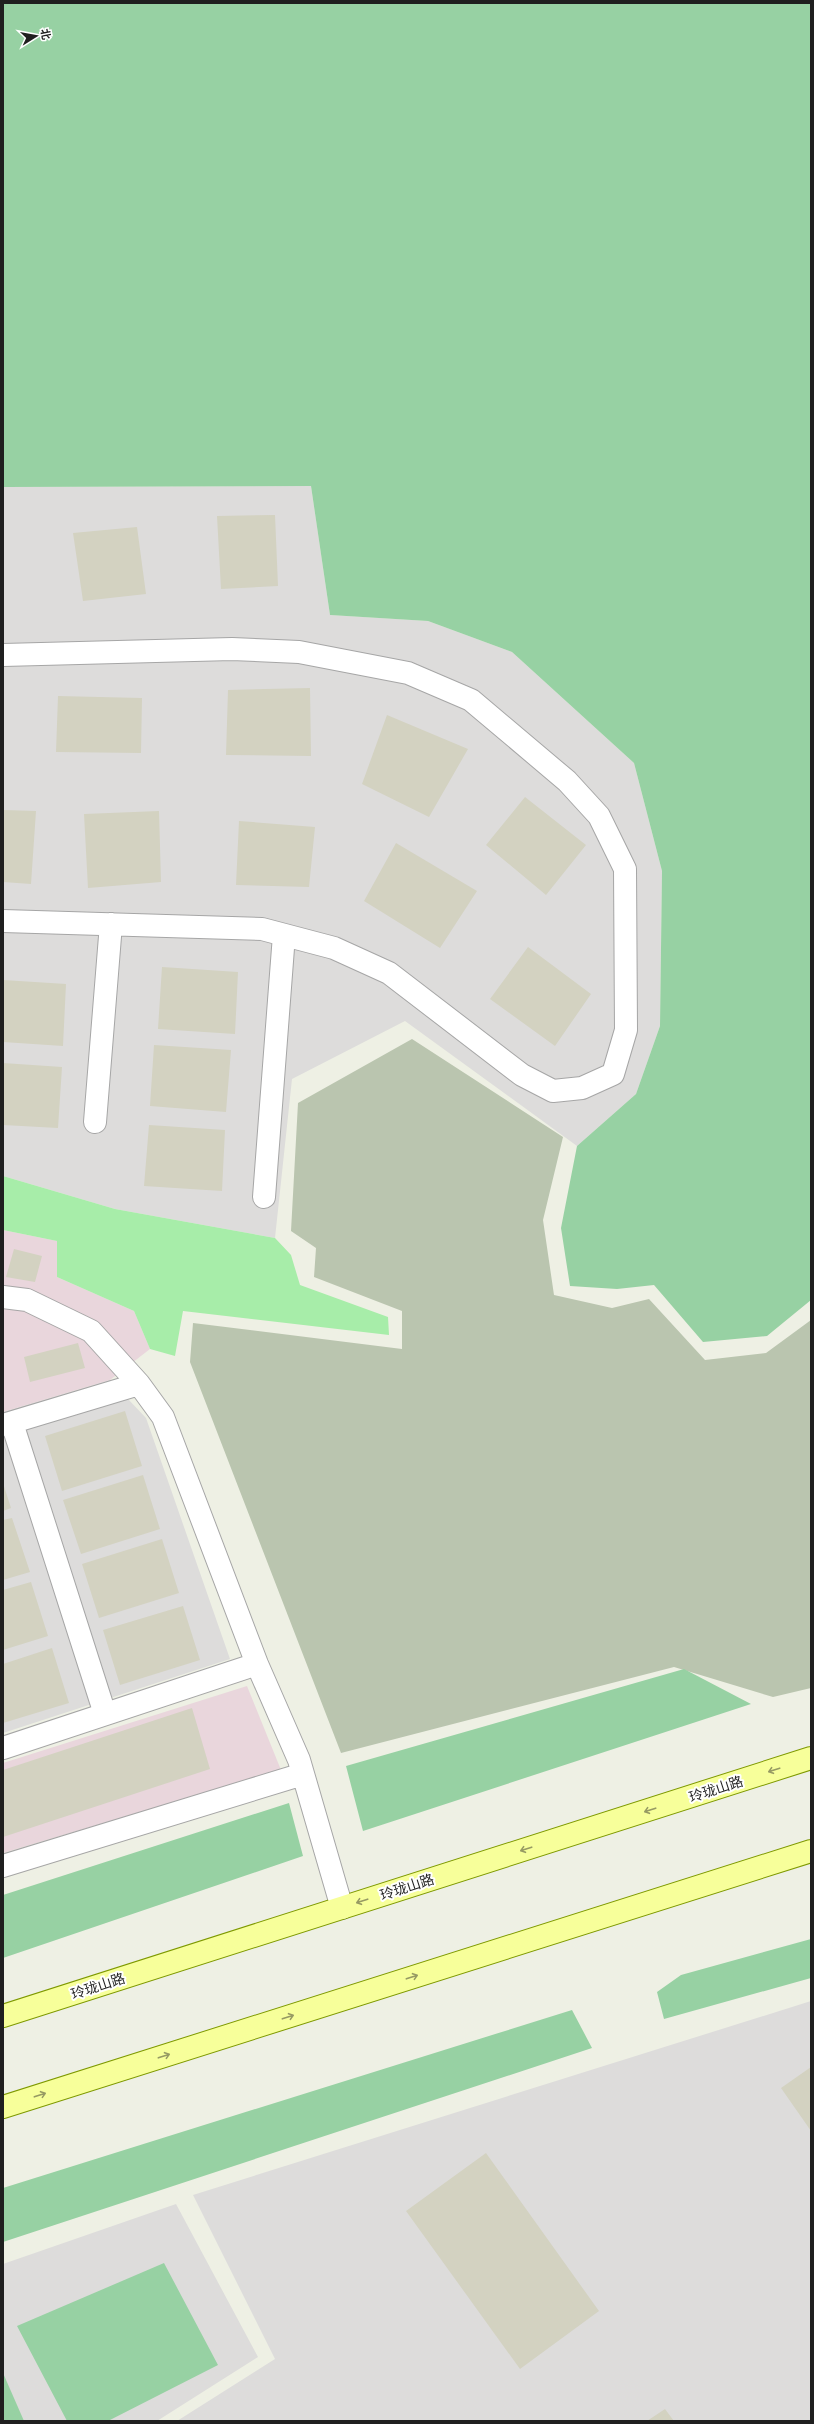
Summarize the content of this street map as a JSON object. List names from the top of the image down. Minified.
{"streets":{"main road":["玲珑山路"]},"north":"right"}
